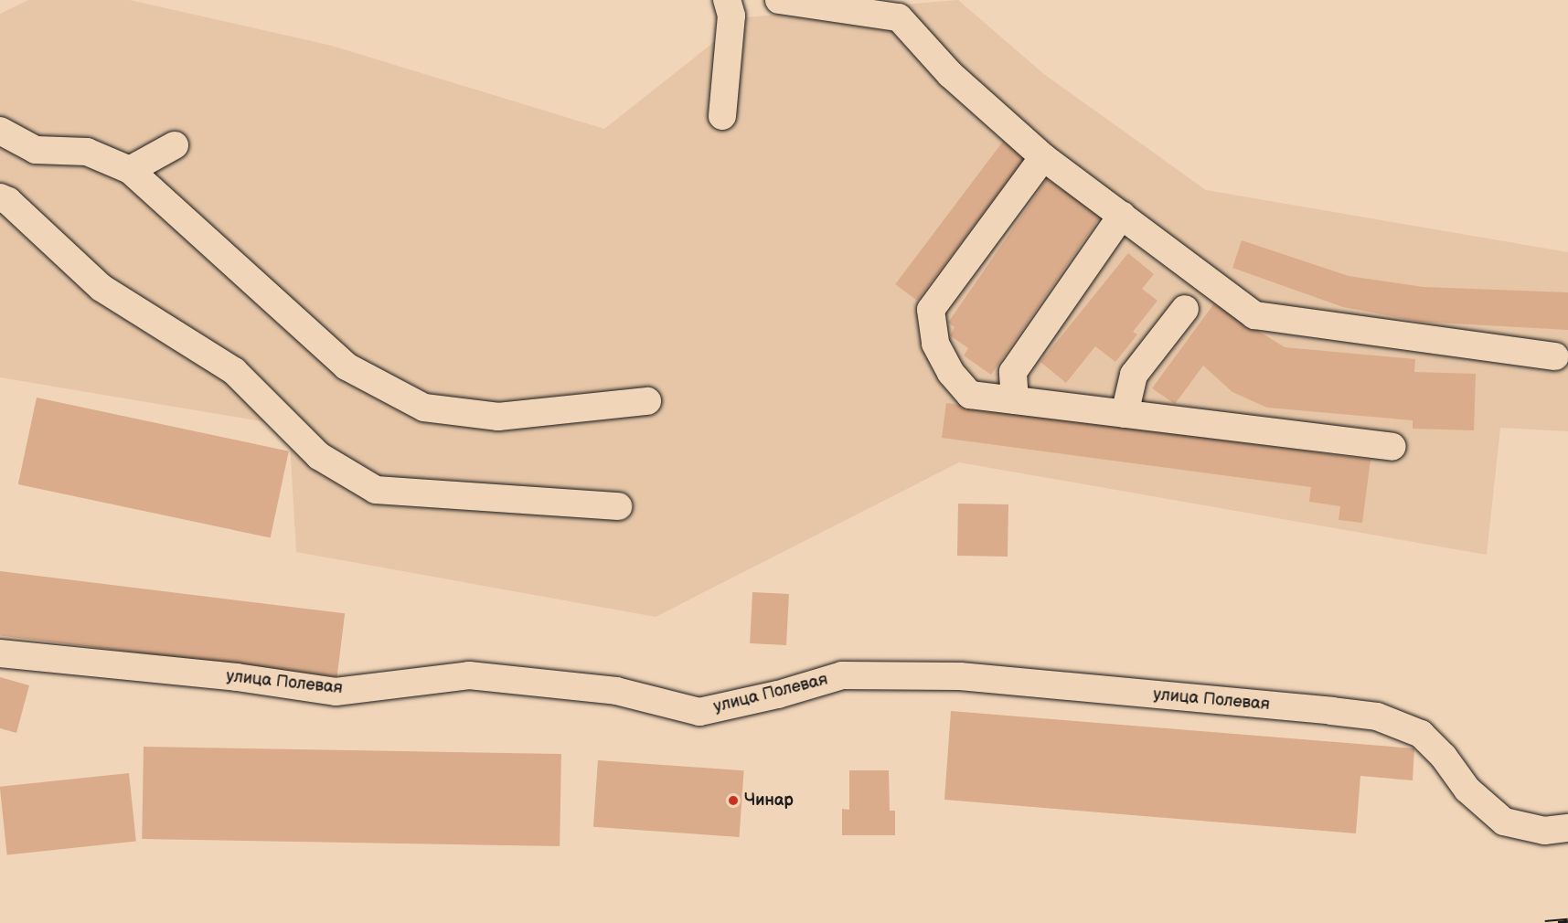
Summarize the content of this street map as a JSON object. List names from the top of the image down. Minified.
{"streets":{"street":["улица Полевая"]},"places":["Чинар"]}
